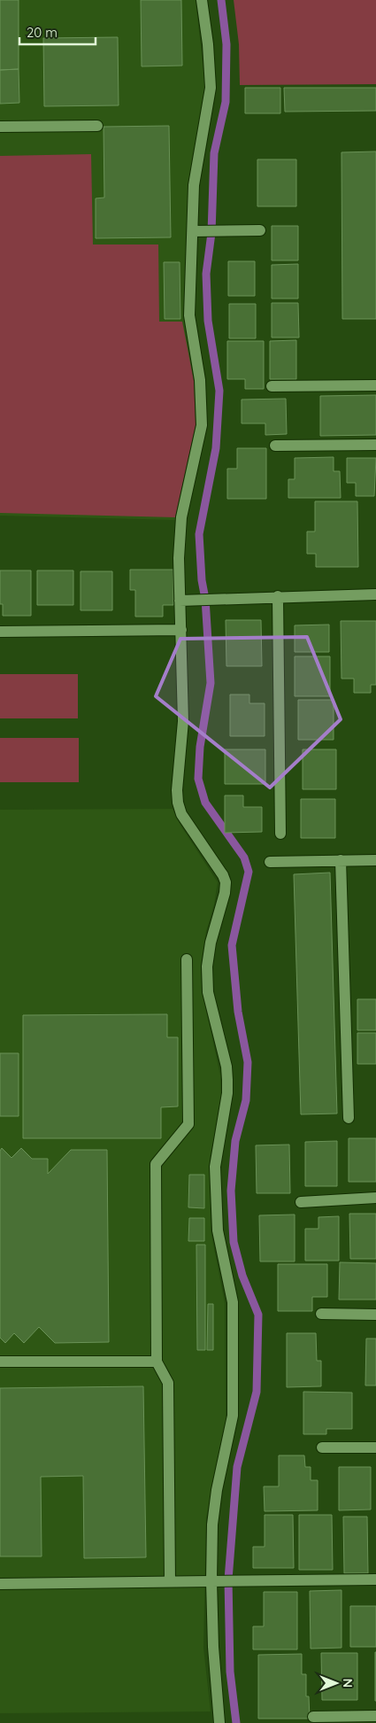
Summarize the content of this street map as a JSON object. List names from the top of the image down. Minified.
{"scale_bar":"20 m","north":"right"}
